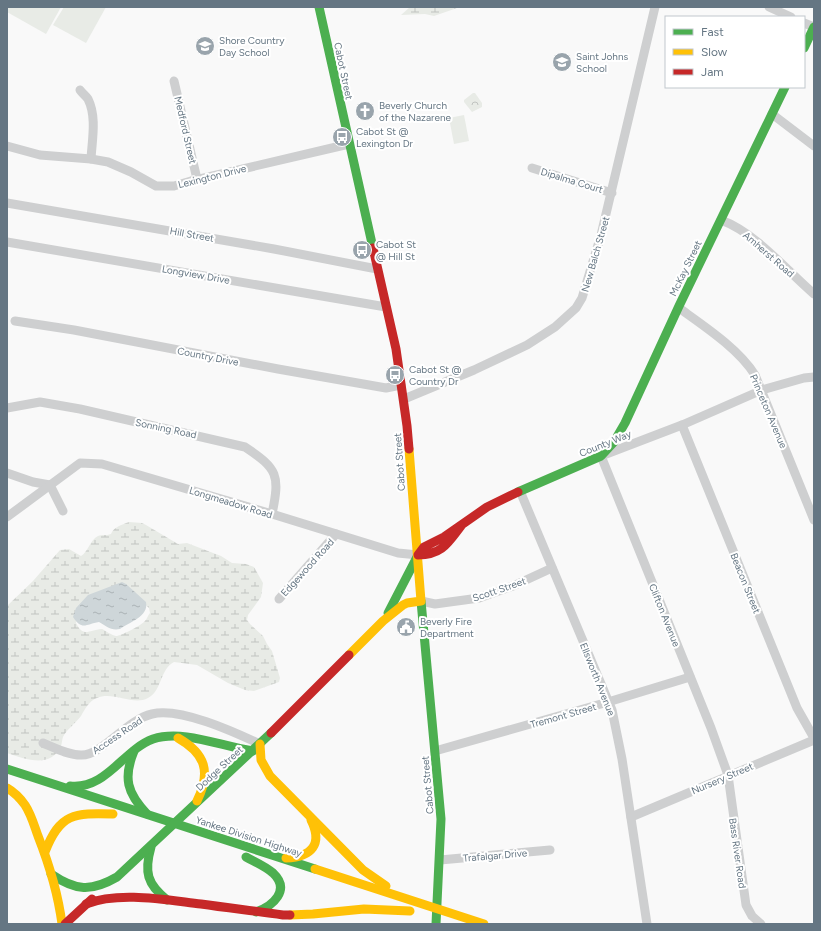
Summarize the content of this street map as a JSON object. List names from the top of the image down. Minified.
{"streets":{"main road":["Cabot Street","McKay Street","County Way","Dodge Street","Yankee Division Highway"],"street":["Medford Street","Lexington Drive","Dipalma Court","Hill Street","New Balch Street","Amherst Road","Longview Drive","Country Drive","Princeton Avenue","Sonning Road","Longmeadow Road","Edgewood Road","Beacon Street","Scott Street","Clifton Avenue","Ellsworth Avenue","Tremont Street","Access Road","Nursery Street","Bass River Road","Trafalgar Drive"]},"crossings":[["Cabot Street","Lexington Drive"],["Cabot Street","Hill Street"],["Cabot Street","New Balch Street"],["Cabot Street","Longview Drive"],["Cabot Street","Country Drive"],["Cabot Street","County Way"],["Cabot Street","Longmeadow Road"],["Cabot Street","Scott Street"],["Cabot Street","Tremont Street"],["Cabot Street","Dodge Street"],["Cabot Street","Trafalgar Drive"],["Medford Street","Lexington Drive"],["Dipalma Court","New Balch Street"],["Amherst Road","McKay Street"],["McKay Street","Princeton Avenue"],["McKay Street","County Way"],["McKay Street","Clifton Avenue"],["Princeton Avenue","County Way"],["Sonning Road","Longmeadow Road"],["County Way","Longmeadow Road"],["County Way","Beacon Street"],["County Way","Clifton Avenue"],["County Way","Ellsworth Avenue"],["County Way","Dodge Street"],["Longmeadow Road","Edgewood Road"],["Longmeadow Road","Dodge Street"],["Beacon Street","Nursery Street"],["Scott Street","Ellsworth Avenue"],["Scott Street","Dodge Street"],["Clifton Avenue","Tremont Street"],["Clifton Avenue","Nursery Street"],["Clifton Avenue","Bass River Road"],["Ellsworth Avenue","Tremont Street"],["Ellsworth Avenue","Nursery Street"],["Access Road","Dodge Street"],["Nursery Street","Bass River Road"]],"places":{"school or university":["Shore Country Day School","Saint Johns School"],"church":["Beverly Church of the Nazarene"],"bus stop":["Cabot St @ Lexington Dr","Cabot St @ Hill St","Cabot St @ Country Dr"],"public building":["Beverly Fire Department"]},"legend":["Fast","Slow","Jam"]}
